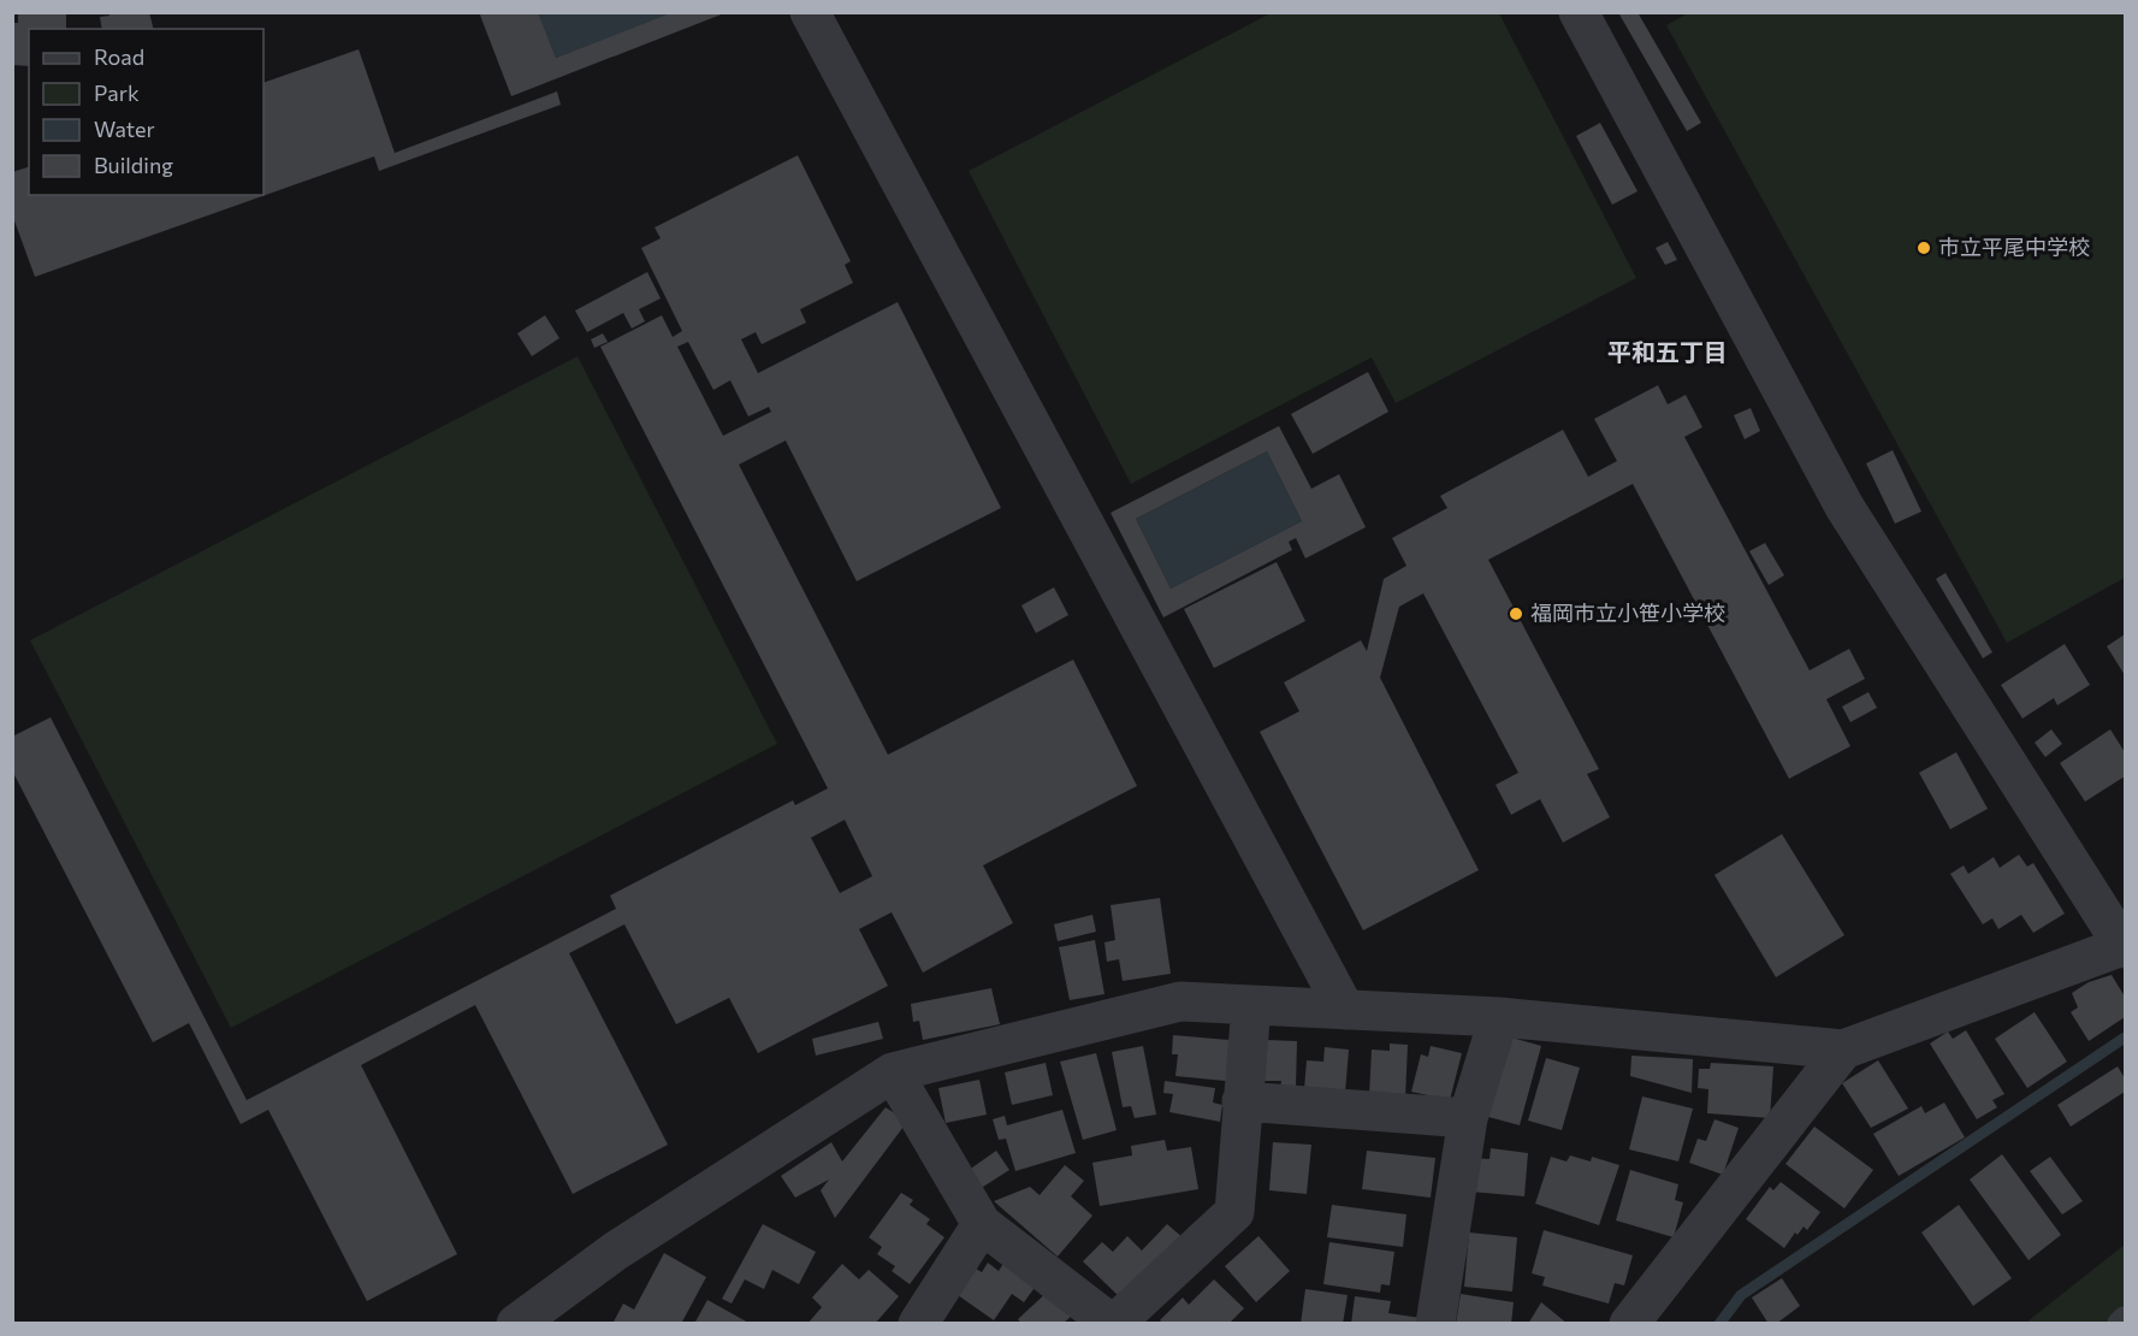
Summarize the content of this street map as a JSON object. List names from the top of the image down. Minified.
{"districts":["平和五丁目"],"places":["市立平尾中学校","福岡市立小笹小学校"],"legend":["Road","Park","Water","Building"]}
